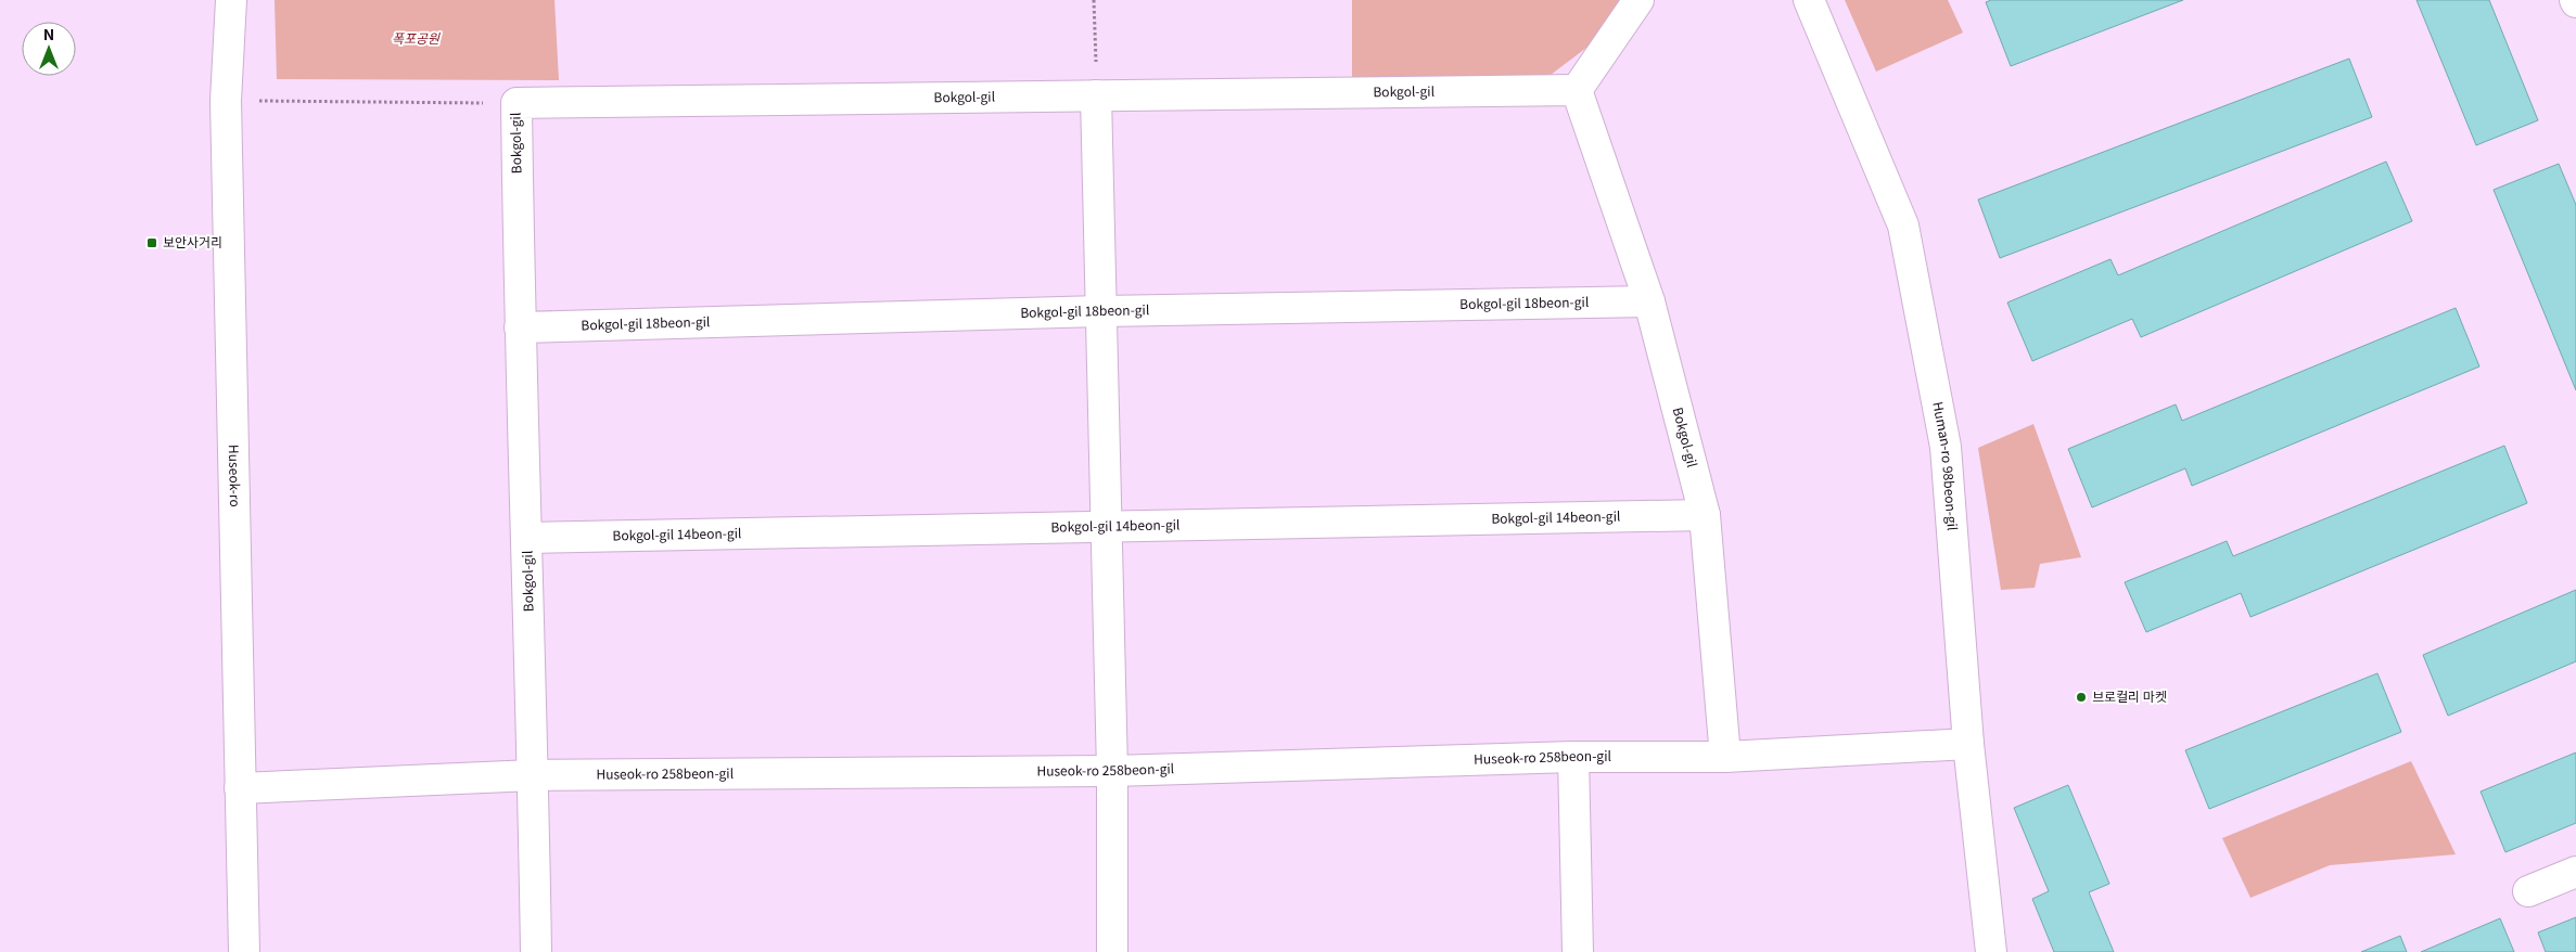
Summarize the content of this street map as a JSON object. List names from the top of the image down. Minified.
{"streets":{"street":["Bokgol-gil","Bokgol-gil 18beon-gil","Human-ro 98beon-gil","Huseok-ro","Bokgol-gil 14beon-gil","Huseok-ro 258beon-gil"]},"crossings":[["Bokgol-gil","Bokgol-gil 18beon-gil"],["Bokgol-gil","Bokgol-gil 14beon-gil"],["Bokgol-gil","Huseok-ro 258beon-gil"],["Human-ro 98beon-gil","Huseok-ro 258beon-gil"],["Huseok-ro","Huseok-ro 258beon-gil"]],"parks":["폭포공원"],"places":{"transit":["보안사거리"],"other":["브로컬리 마켓"]},"north":"top"}
